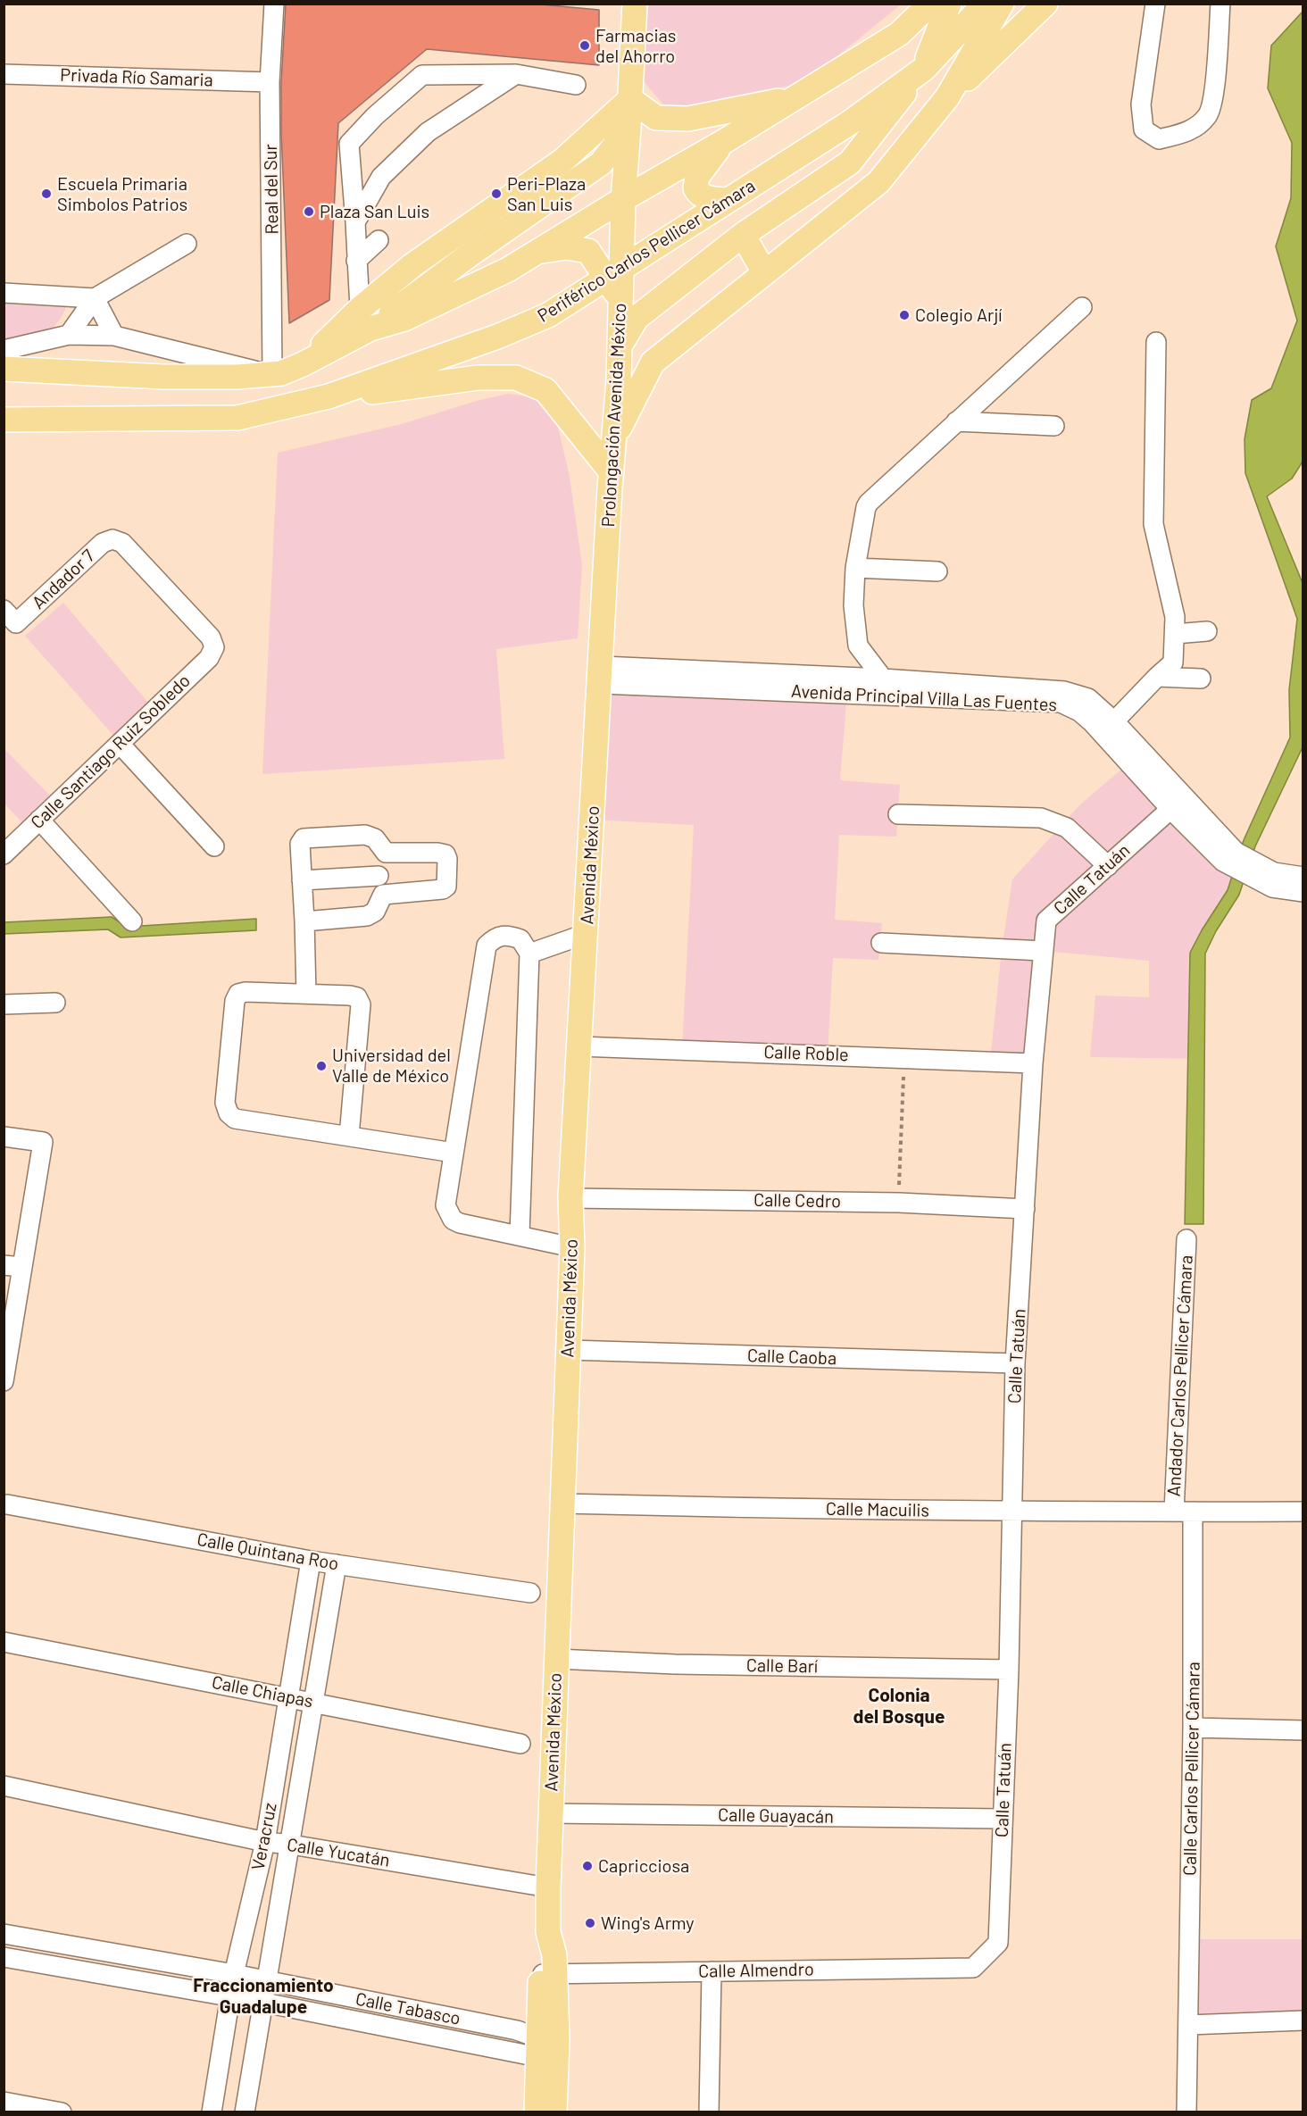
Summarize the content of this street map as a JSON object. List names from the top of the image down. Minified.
{"streets":{"main road":["Periférico Carlos Pellicer Cámara","Prolongación Avenida México","Avenida México"],"street":["Privada Río Samaria","Real del Sur","Andador 7","Avenida Principal Villa Las Fuentes","Calle Santiago Ruiz Sobledo","Calle Tatuán","Calle Roble","Calle Cedro","Calle Caoba","Andador Carlos Pellicer Cámara","Calle Macuilis","Calle Quintana Roo","Calle Barí","Calle Chiapas","Calle Carlos Pellicer Cámara","Calle Guayacán","Veracruz","Calle Yucatán","Calle Almendro","Calle Tabasco"]},"crossings":[["Privada Río Samaria","Real del Sur"],["Periférico Carlos Pellicer Cámara","Prolongación Avenida México"],["Prolongación Avenida México","Avenida Principal Villa Las Fuentes"],["Prolongación Avenida México","Avenida México"],["Andador 7","Calle Santiago Ruiz Sobledo"],["Avenida Principal Villa Las Fuentes","Avenida México"],["Avenida Principal Villa Las Fuentes","Calle Tatuán"],["Avenida México","Calle Roble"],["Avenida México","Calle Cedro"],["Avenida México","Calle Caoba"],["Avenida México","Calle Macuilis"],["Avenida México","Calle Barí"],["Avenida México","Calle Guayacán"],["Avenida México","Calle Yucatán"],["Avenida México","Calle Almendro"],["Avenida México","Calle Tabasco"],["Calle Tatuán","Calle Roble"],["Calle Tatuán","Calle Cedro"],["Calle Tatuán","Calle Caoba"],["Calle Tatuán","Calle Macuilis"],["Calle Tatuán","Calle Barí"],["Calle Tatuán","Calle Guayacán"],["Calle Tatuán","Calle Almendro"],["Andador Carlos Pellicer Cámara","Calle Macuilis"],["Andador Carlos Pellicer Cámara","Calle Carlos Pellicer Cámara"],["Calle Macuilis","Calle Carlos Pellicer Cámara"],["Calle Quintana Roo","Veracruz"],["Calle Chiapas","Veracruz"],["Veracruz","Calle Yucatán"],["Veracruz","Calle Tabasco"]],"districts":["Colonia del Bosque","Fraccionamiento Guadalupe"],"places":["Farmacias del Ahorro","Escuela Primaria Simbolos Patrios","Peri-Plaza San Luis","Plaza San Luis","Colegio Arjí","Universidad del Valle de México","Capricciosa","Wing's Army"]}
